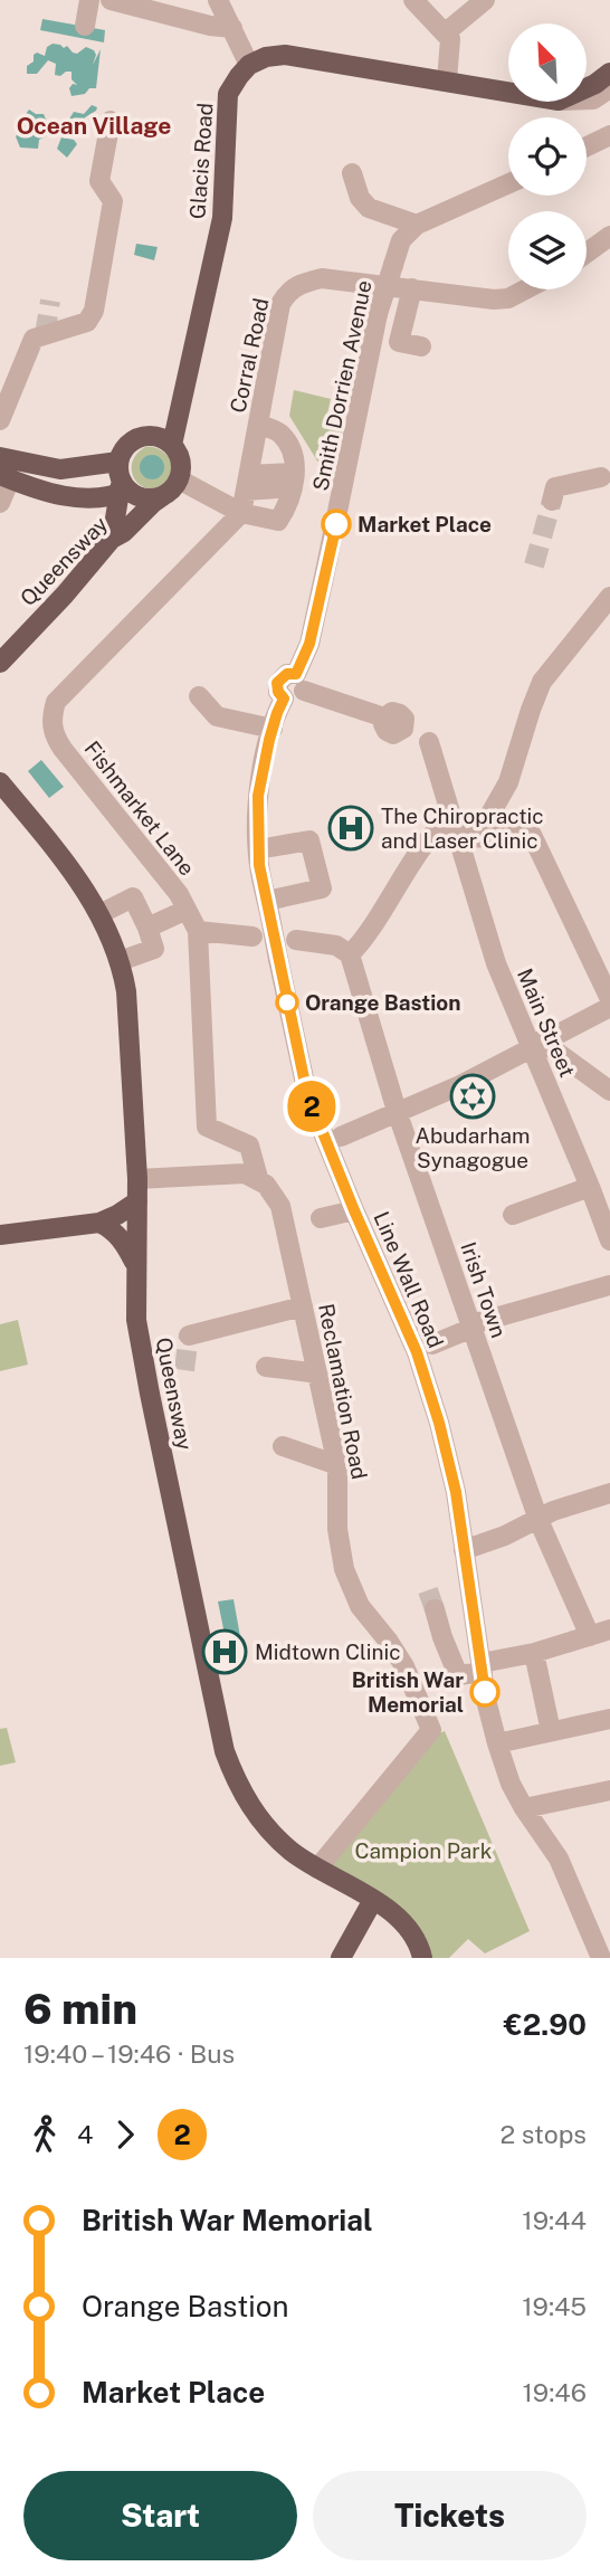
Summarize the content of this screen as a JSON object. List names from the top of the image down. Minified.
{"streets":{"main road":["Glacis Road","Queensway"],"street":["Corral Road","Smith Dorrien Avenue","Fishmarket Lane","Main Street","Line Wall Road","Irish Town","Reclamation Road"]},"crossings":[["Glacis Road","Queensway"],["Corral Road","Fishmarket Lane"],["Smith Dorrien Avenue","Line Wall Road"],["Queensway","Reclamation Road"],["Fishmarket Lane","Reclamation Road"]],"districts":["Ocean Village"],"parks":["Campion Park"],"places":{"other":["Market Place","Orange Bastion","British War Memorial"],"hospital":["The Chiropractic and Laser Clinic","Midtown Clinic"],"synagogue":["Abudarham Synagogue"]},"lines":["bus line 2"],"north":"top left","page":{"on_map":"2","heading":["6 min","19:40 – 19:46 · Bus","€2.90"],"legs":["4","2","2 stops"],"list":[{"name":"British War Memorial","value":"19:44"},{"name":"Orange Bastion","value":"19:45"},{"name":"Market Place","value":"19:46"}],"buttons":["Start","Tickets"]}}
